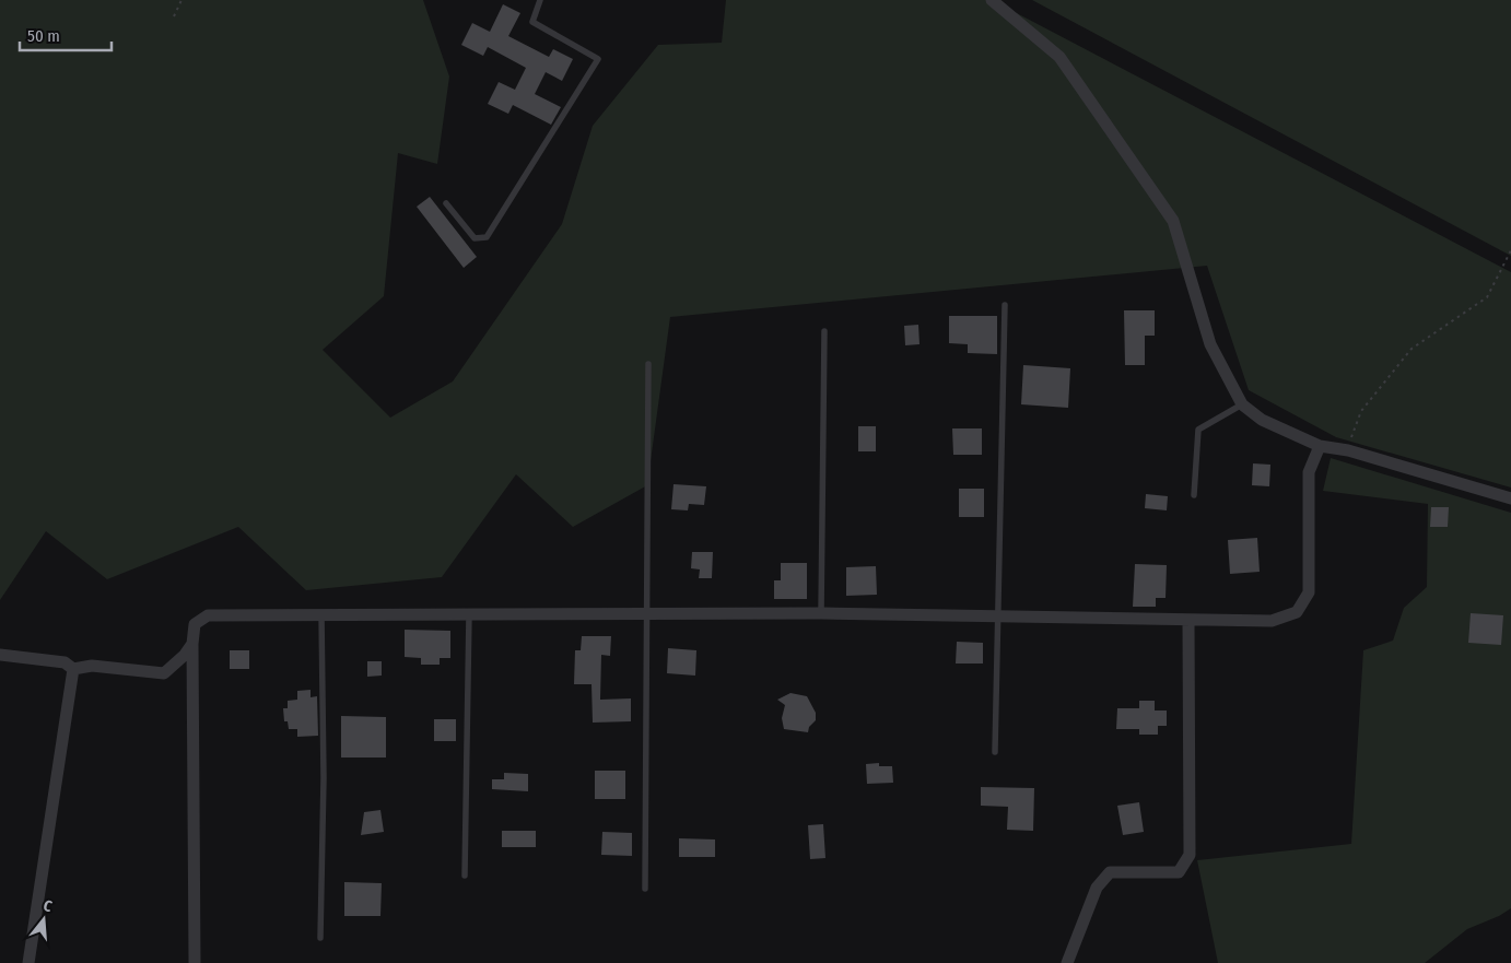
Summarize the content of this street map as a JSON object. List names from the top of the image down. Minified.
{"scale_bar":"50 m","north":"top"}
